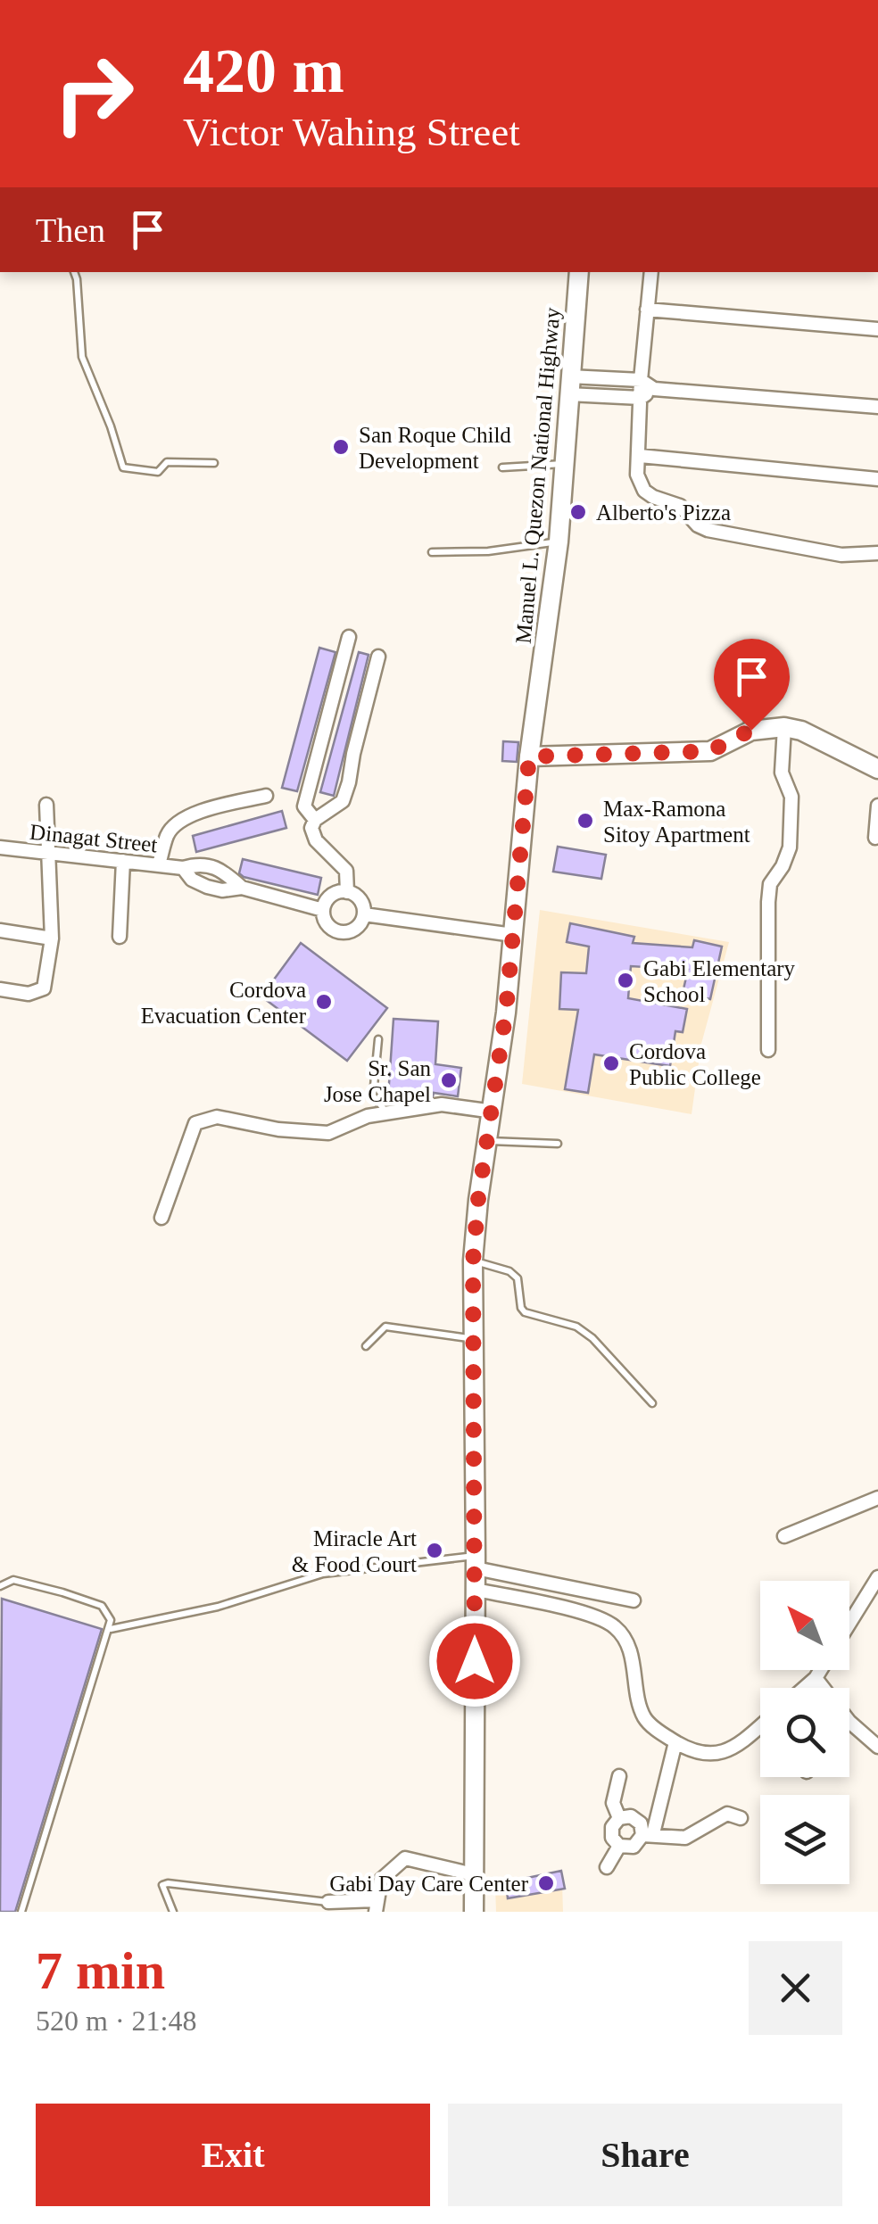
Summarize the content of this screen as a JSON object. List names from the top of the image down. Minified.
{"streets":{"main road":["Manuel L. Quezon National Highway"],"street":["Dinagat Street"]},"places":["San Roque Child Development","Alberto's Pizza","Max-Ramona Sitoy Apartment","Gabi Elementary School","Cordova Evacuation Center","Cordova Public College","Sr. San Jose Chapel","Miracle Art & Food Court","Gabi Day Care Center"],"north":"top left","page":{"turn":["420 m","Victor Wahing Street"],"then":"Then","heading":["7 min","520 m · 21:48"],"buttons":["Exit","Share"]}}
